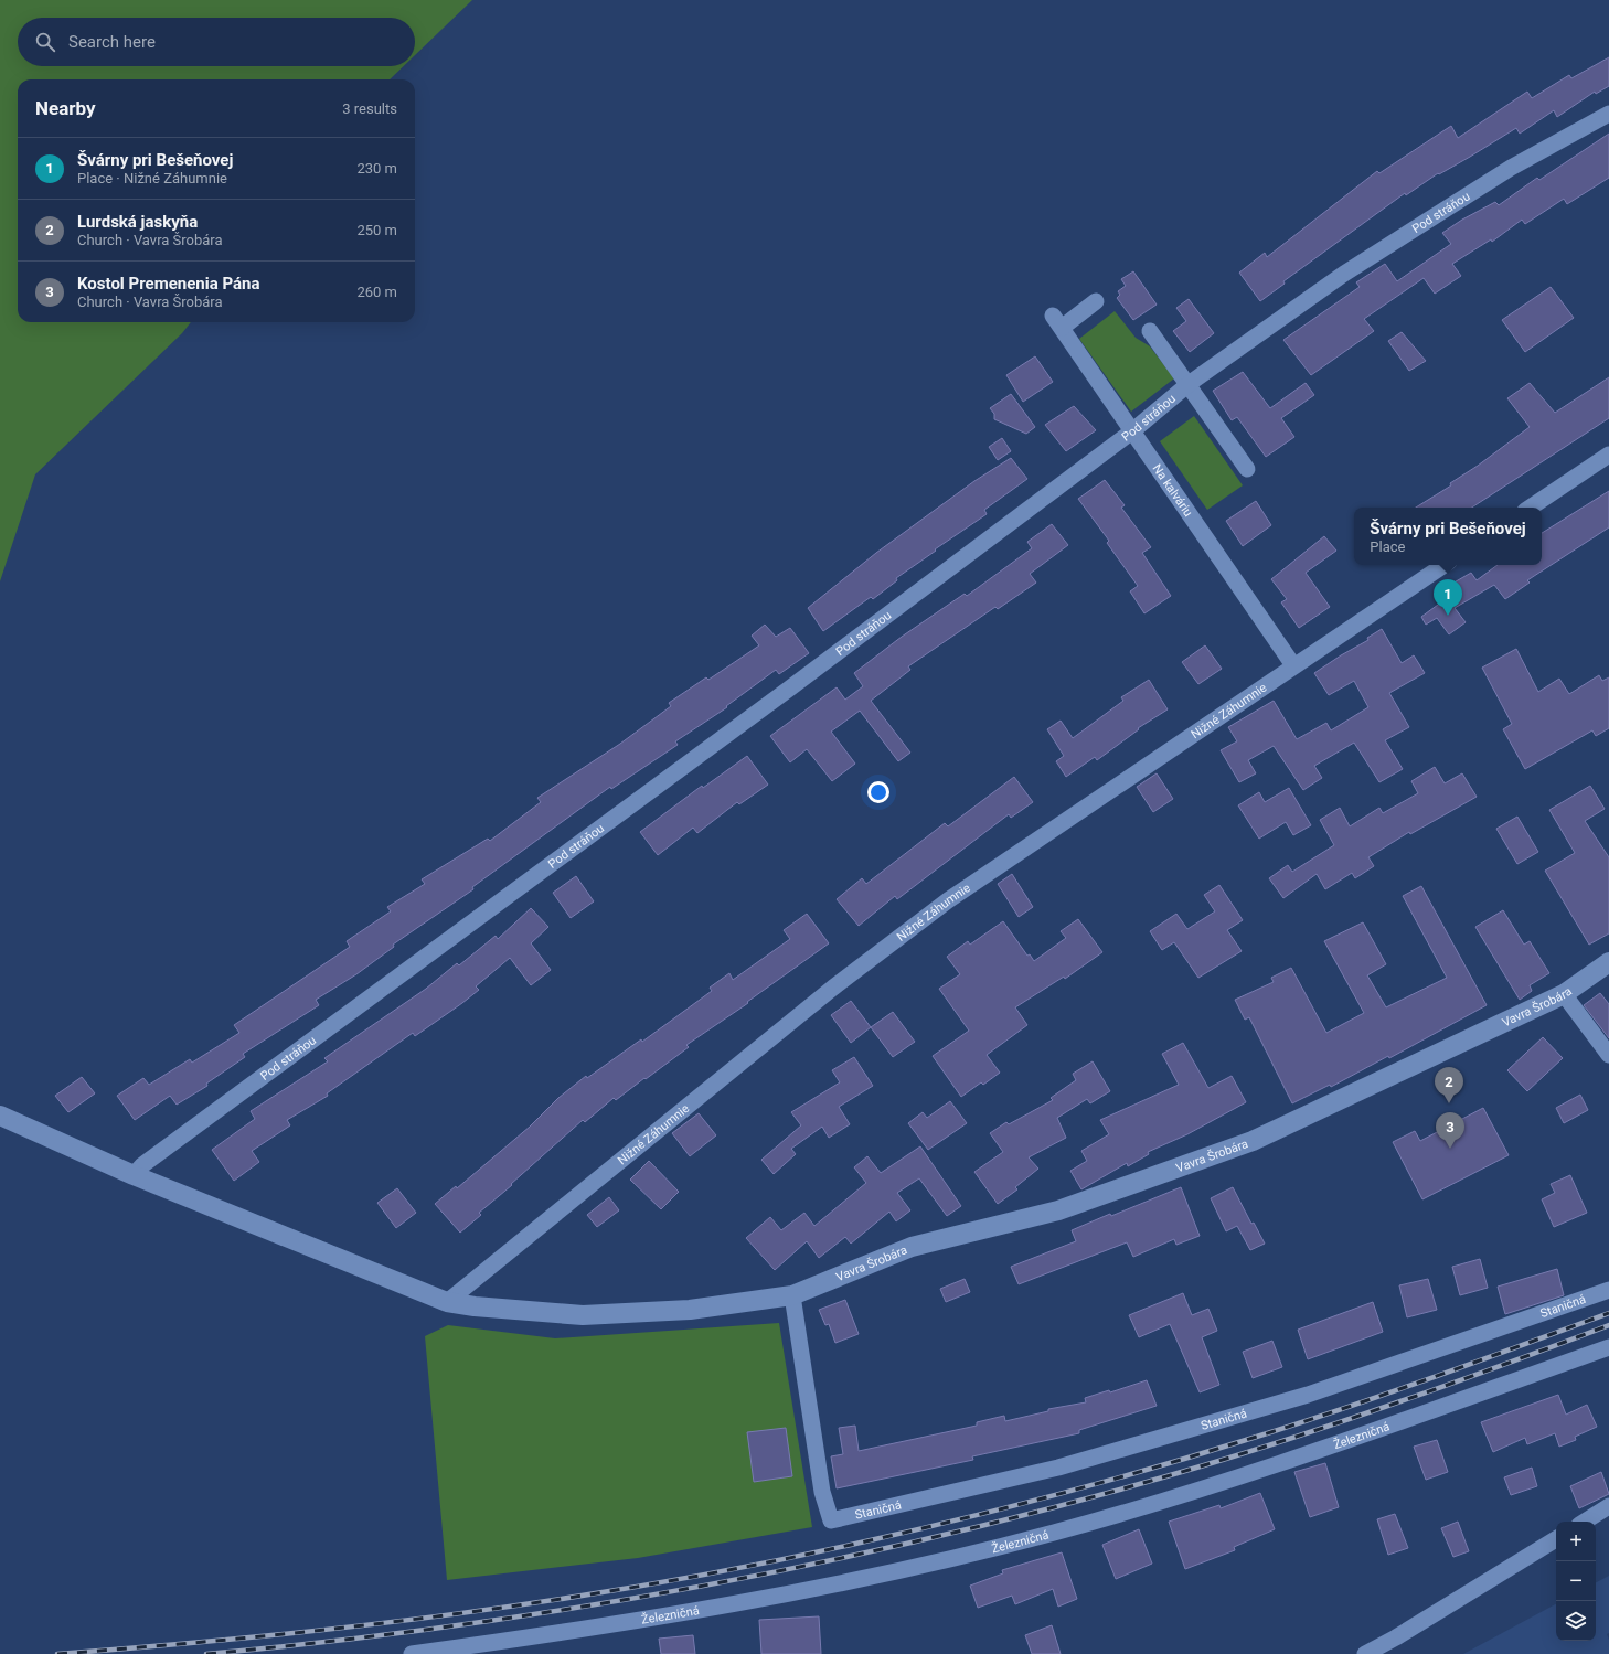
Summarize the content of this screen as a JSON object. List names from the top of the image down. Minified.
{"streets":{"street":["Pod stráňou","Na kalváriu","Nižné Záhumnie","Vavra Šrobára","Staničná","Železničná"]},"crossings":[["Pod stráňou","Na kalváriu"],["Pod stráňou","Vavra Šrobára"],["Na kalváriu","Nižné Záhumnie"],["Nižné Záhumnie","Vavra Šrobára"],["Vavra Šrobára","Staničná"]],"page":{"search":"Search here","heading":["Nearby","3 results"],"list":[{"mark":"1","name":"Švárny pri Bešeňovej","note":"Place · Nižné Záhumnie","value":"230 m"},{"mark":"2","name":"Lurdská jaskyňa","note":"Church · Vavra Šrobára","value":"250 m"},{"mark":"3","name":"Kostol Premenenia Pána","note":"Church · Vavra Šrobára","value":"260 m"}],"popup":["Švárny pri Bešeňovej","Place"],"pins":["1","2","3"],"map_buttons":["+","−"]}}
